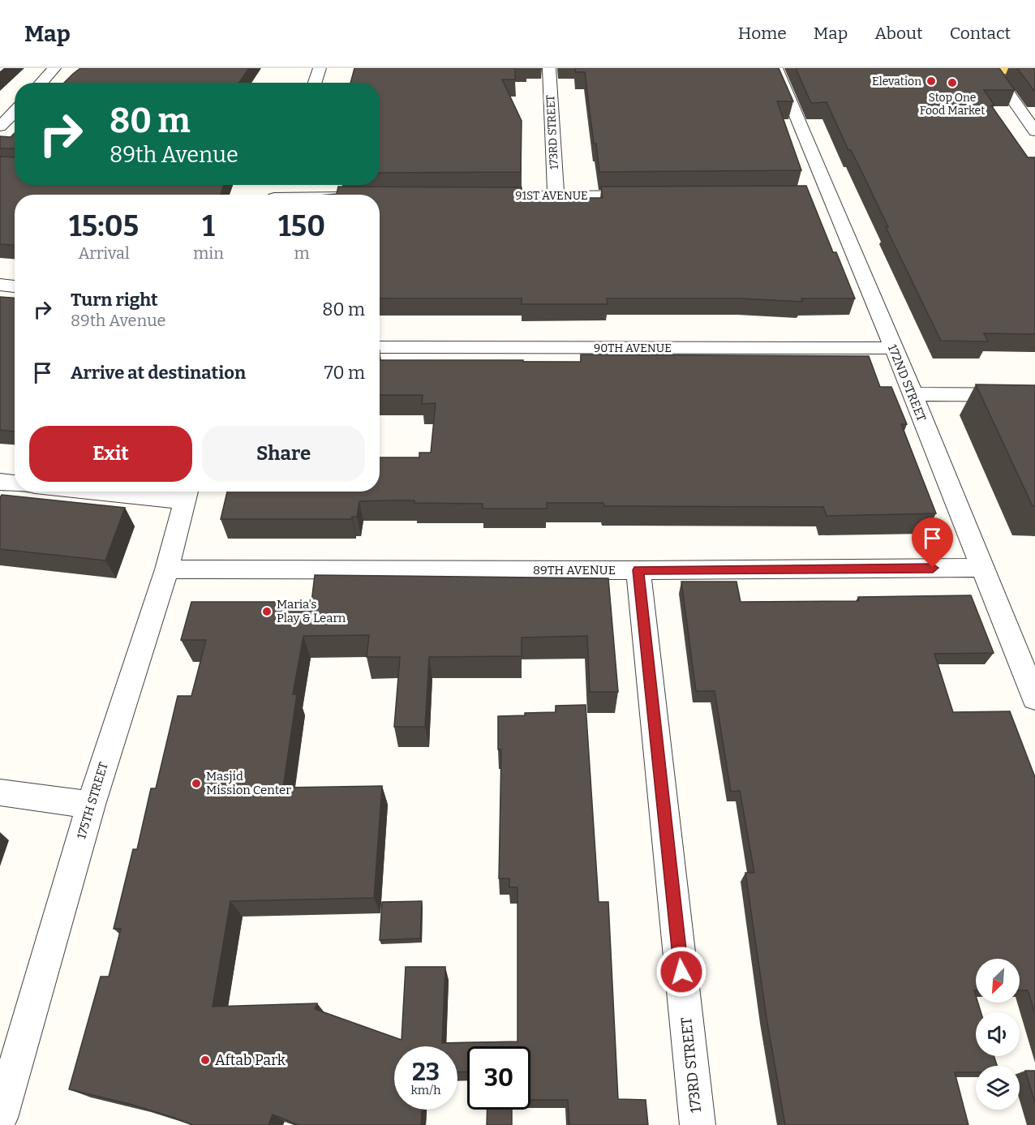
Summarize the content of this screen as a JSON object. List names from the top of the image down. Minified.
{"streets":{"street":["173RD STREET","91ST AVENUE","90TH AVENUE","172ND STREET","89TH AVENUE","175TH STREET"]},"crossings":[["173RD STREET","91ST AVENUE"],["173RD STREET","89TH AVENUE"],["90TH AVENUE","172ND STREET"],["172ND STREET","89TH AVENUE"],["89TH AVENUE","175TH STREET"]],"places":["Elevation","Stop One Food Market","Maria's Play & Learn","Masjid Mission Center","Aftab Park"],"north":"bottom left","page":{"header":"Map","nav":["Home","Map","About","Contact"],"turn":["80 m","89th Avenue"],"eta":["15:05","Arrival","1","min","150","m"],"list":[{"name":"Turn right","note":"89th Avenue","value":"80 m"},{"name":"Arrive at destination","value":"70 m"}],"buttons":["Exit","Share"],"speed":"23 km/h","limit":"30"}}
